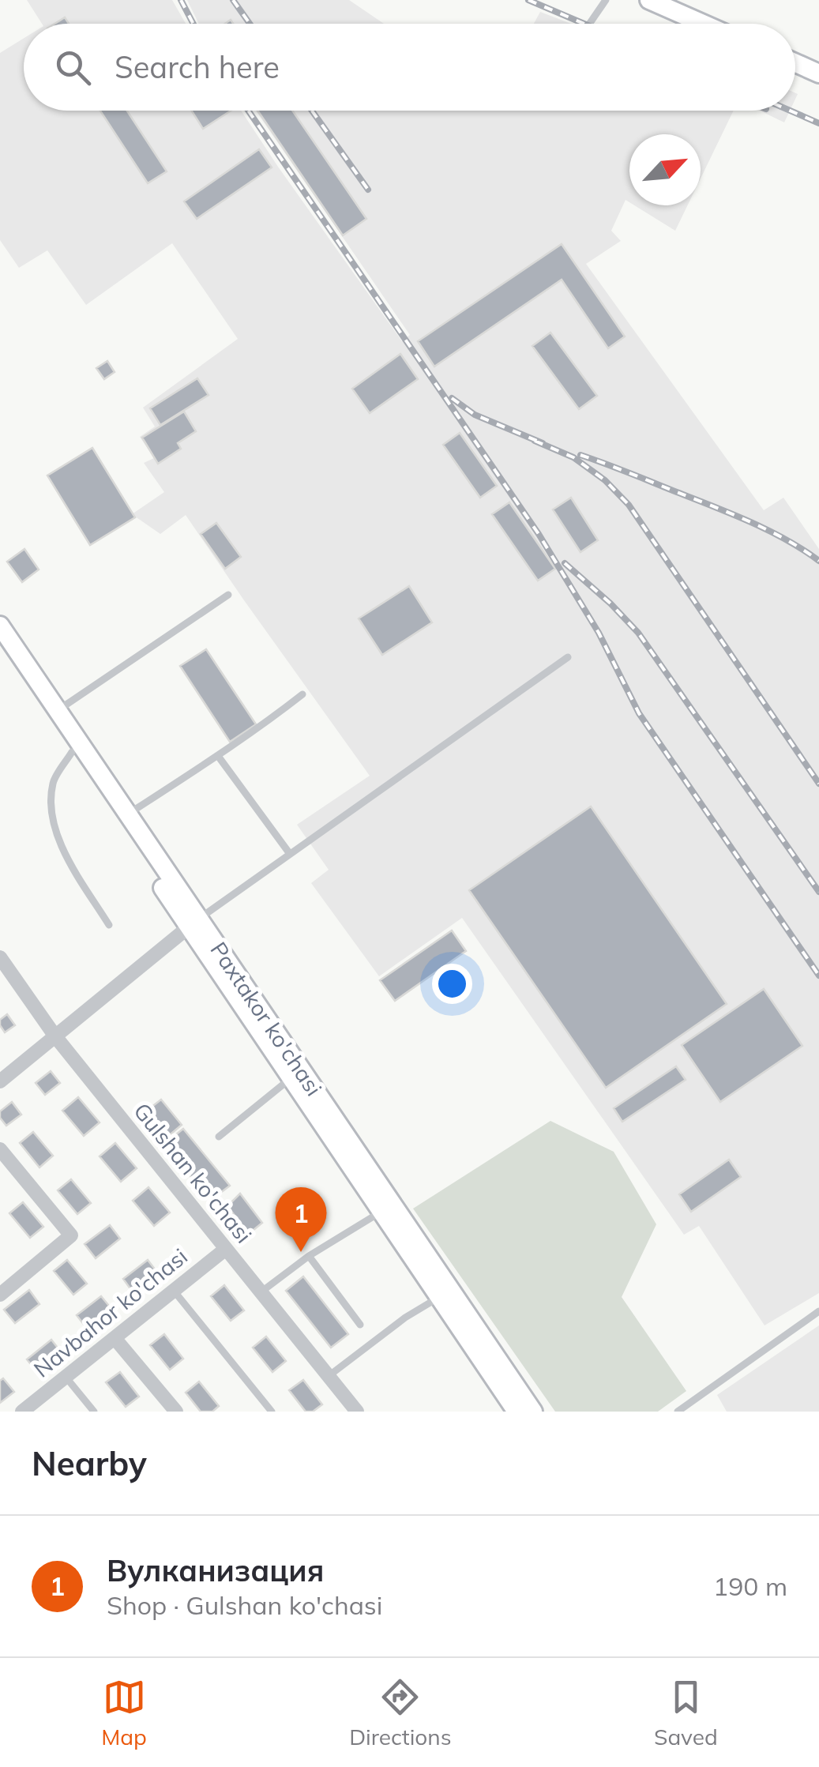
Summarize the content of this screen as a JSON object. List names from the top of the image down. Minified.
{"streets":{"main road":["Paxtakor ko'chasi"],"street":["Gulshan ko'chasi","Navbahor ko'chasi"]},"crossings":[["Gulshan ko'chasi","Navbahor ko'chasi"]],"north":"top right","page":{"search":"Search here","pins":"1","heading":"Nearby","list":[{"mark":"1","name":"Вулканизация","note":"Shop · Gulshan ko'chasi","value":"190 m"}],"nav":["Map","Directions","Saved"]}}
